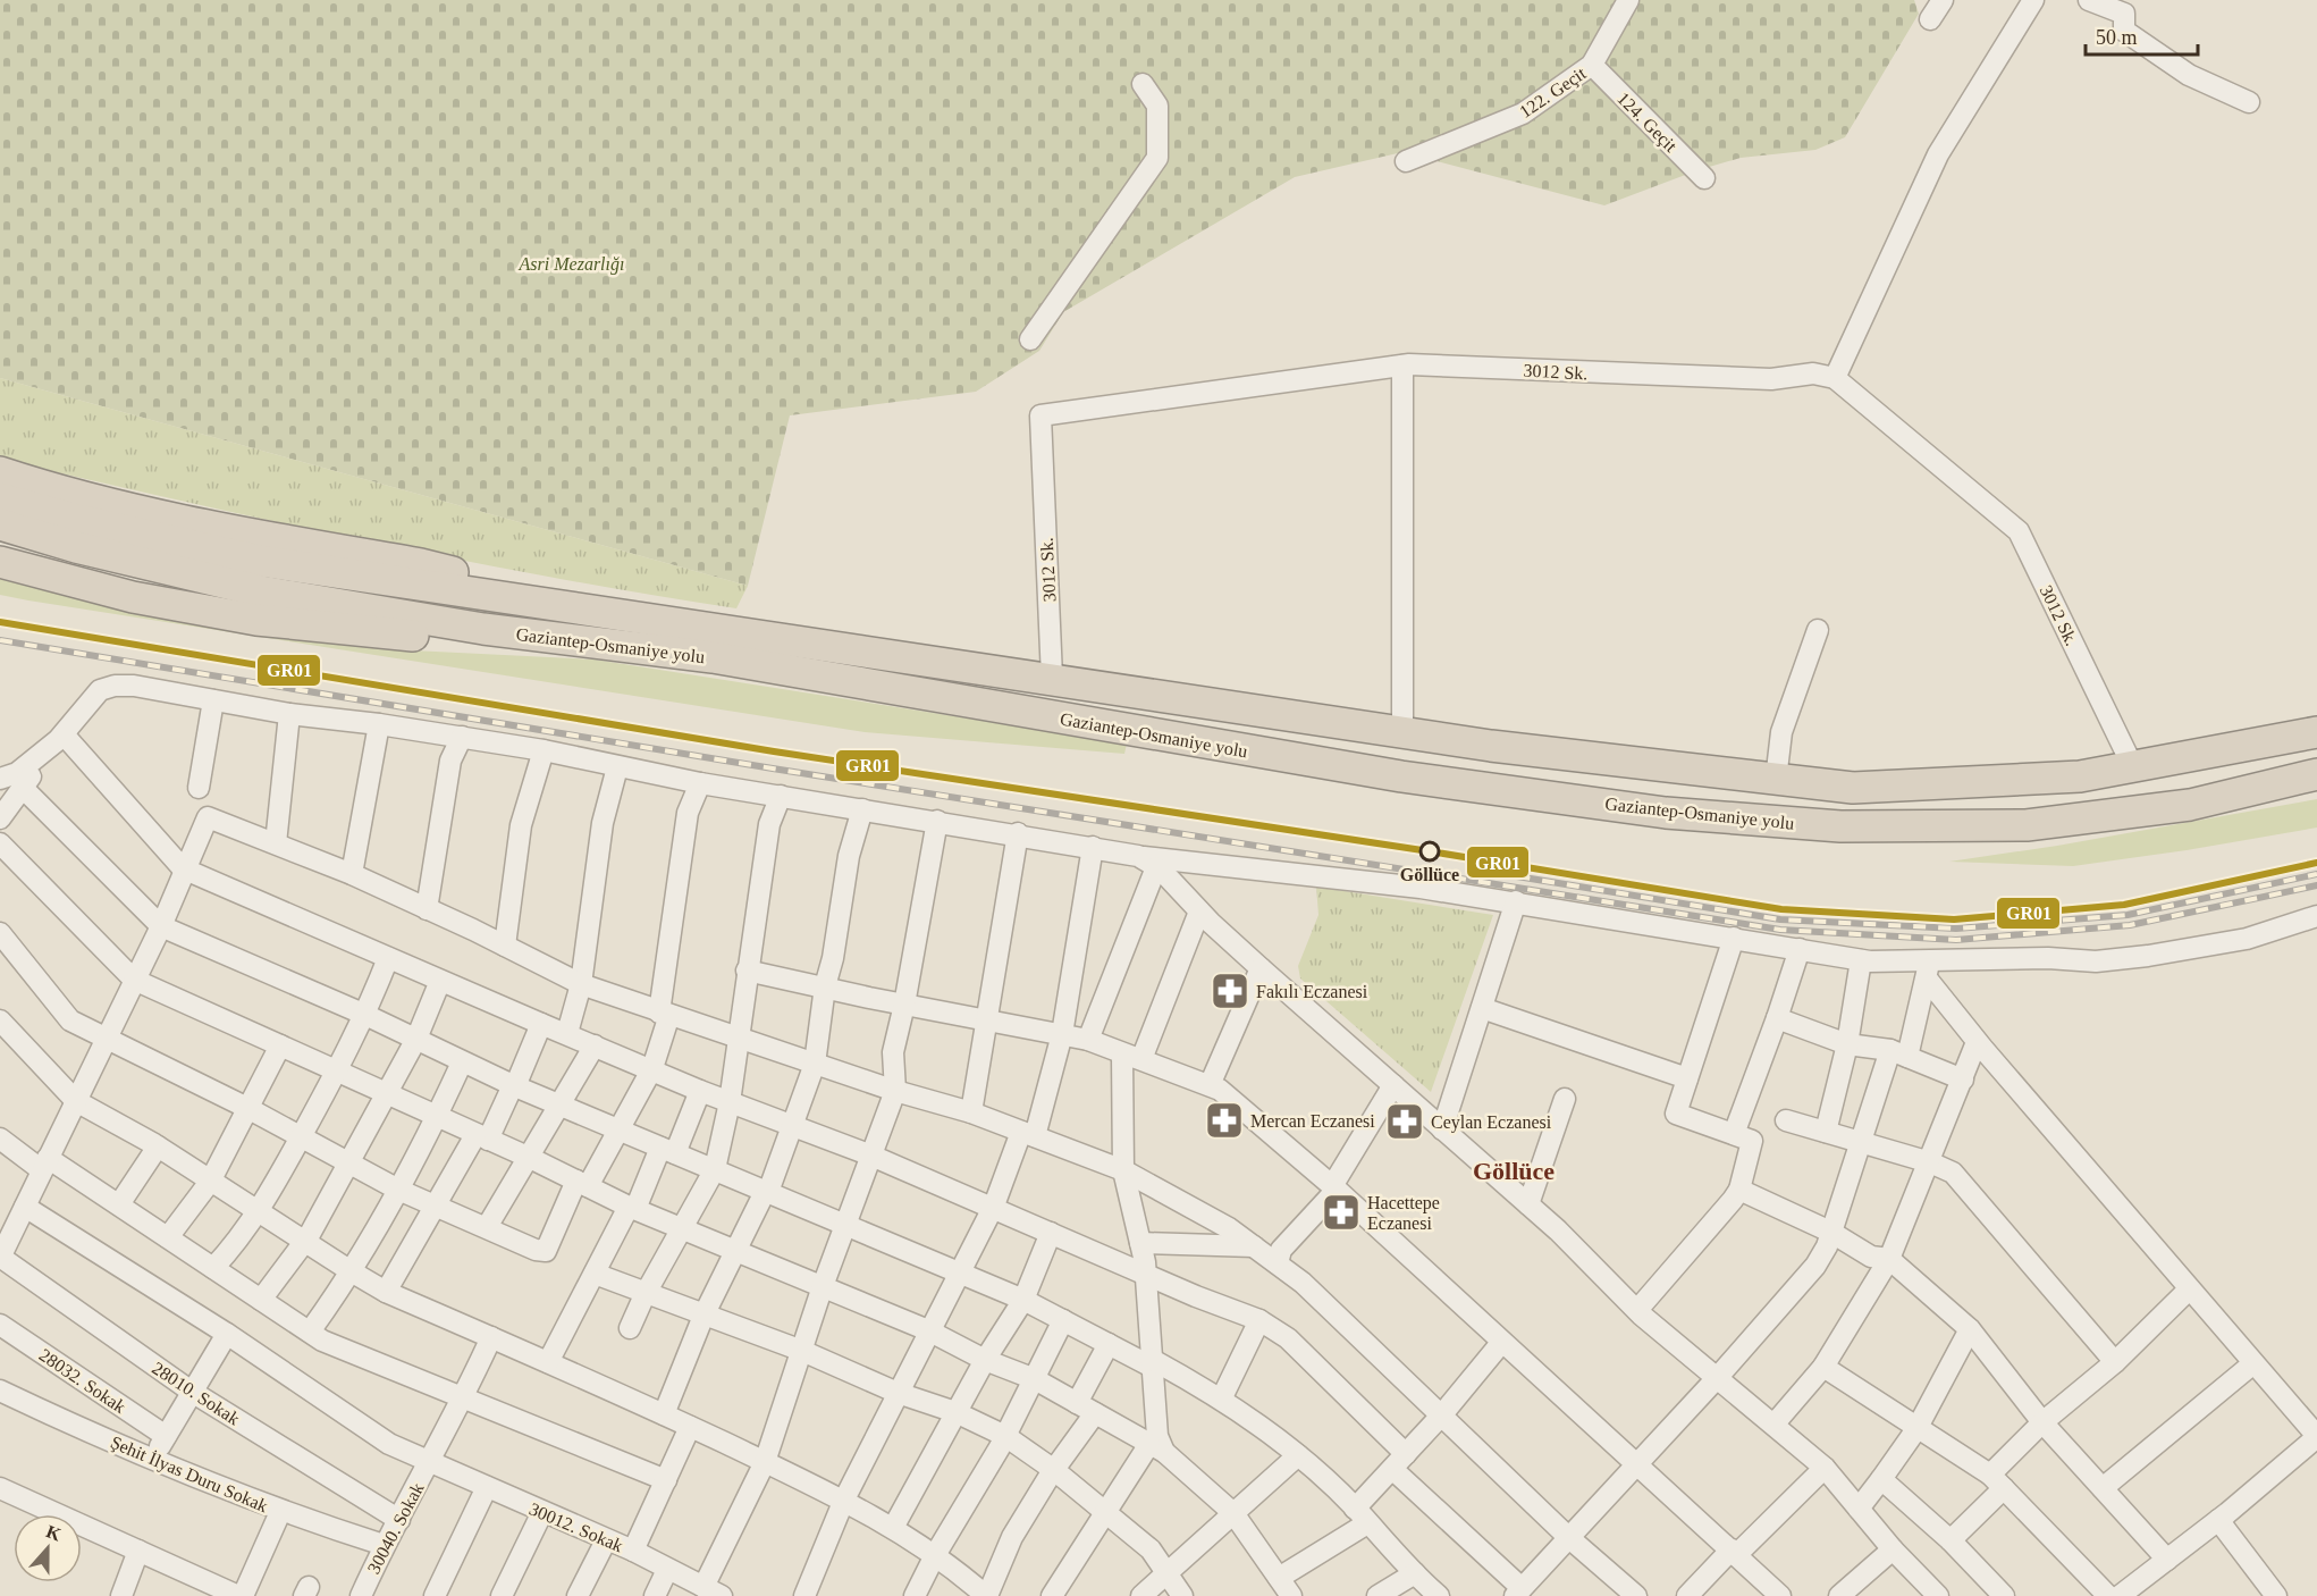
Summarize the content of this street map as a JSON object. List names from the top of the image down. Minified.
{"streets":{"highway":["Gaziantep-Osmaniye yolu"],"street":["122. Geçit","124. Geçit","3012 Sk.","28032. Sokak","28010. Sokak","Şehit İlyas Duru Sokak","30012. Sokak","30040. Sokak"]},"crossings":[["122. Geçit","124. Geçit"],["3012 Sk.","Gaziantep-Osmaniye yolu"],["28010. Sokak","30040. Sokak"],["Şehit İlyas Duru Sokak","30040. Sokak"],["30012. Sokak","30040. Sokak"]],"districts":["Göllüce"],"parks":["Asri Mezarlığı"],"places":{"other":["Göllüce"],"pharmacy":["Fakılı Eczanesi","Mercan Eczanesi","Ceylan Eczanesi","Hacettepe Eczanesi"]},"lines":["transit line GR01"],"scale_bar":"50 m","north":"top"}
